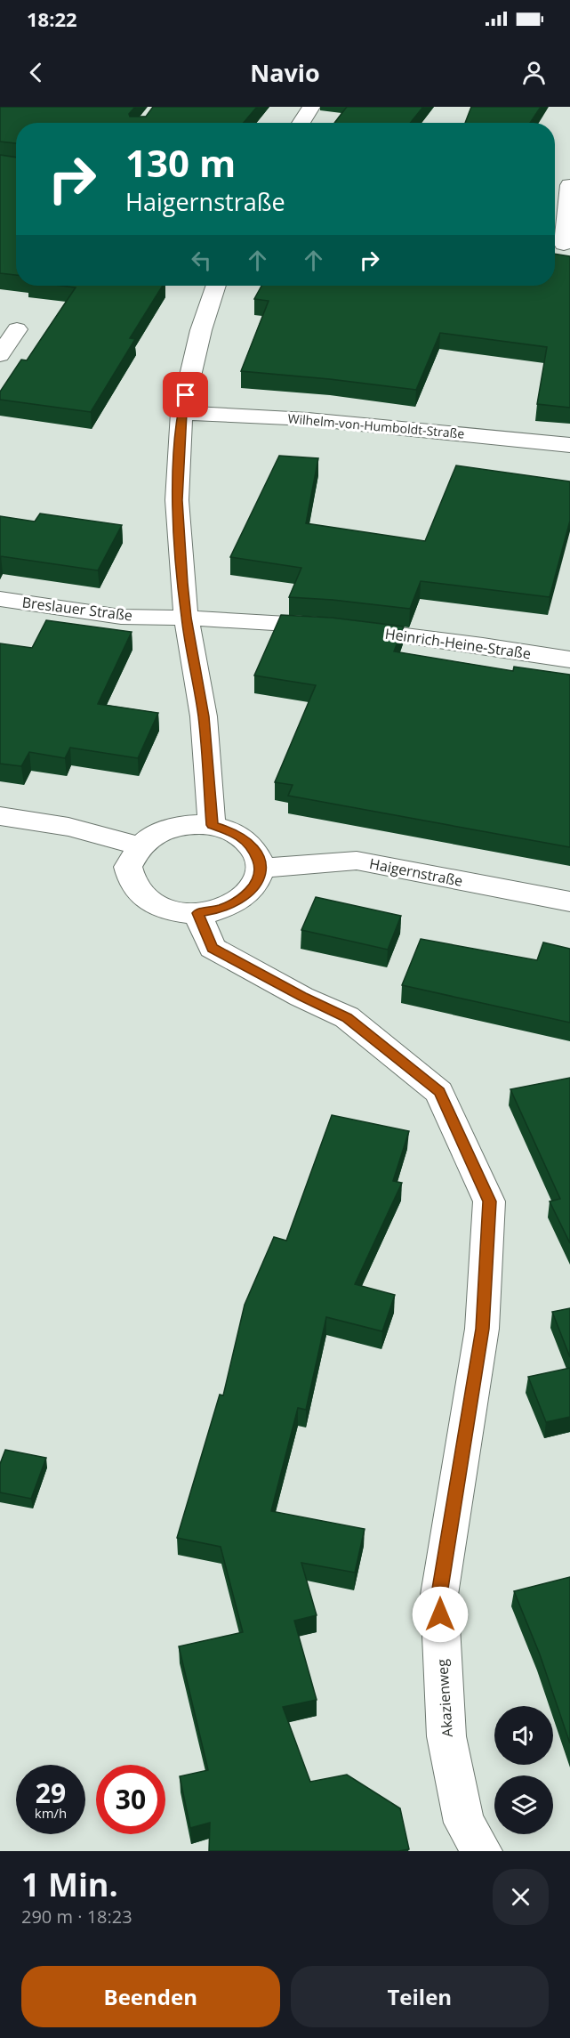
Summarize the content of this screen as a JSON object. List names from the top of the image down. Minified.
{"streets":{"street":["Wilhelm-von-Humboldt-Straße","Breslauer Straße","Heinrich-Heine-Straße","Haigernstraße","Akazienweg"]},"crossings":[["Breslauer Straße","Heinrich-Heine-Straße"],["Haigernstraße","Akazienweg"]],"page":{"status":"18:22","header":"Navio","turn":["130 m","Haigernstraße"],"speed":"29 km/h","limit":"30","heading":["1 Min.","290 m · 18:23"],"buttons":["Beenden","Teilen"]}}
